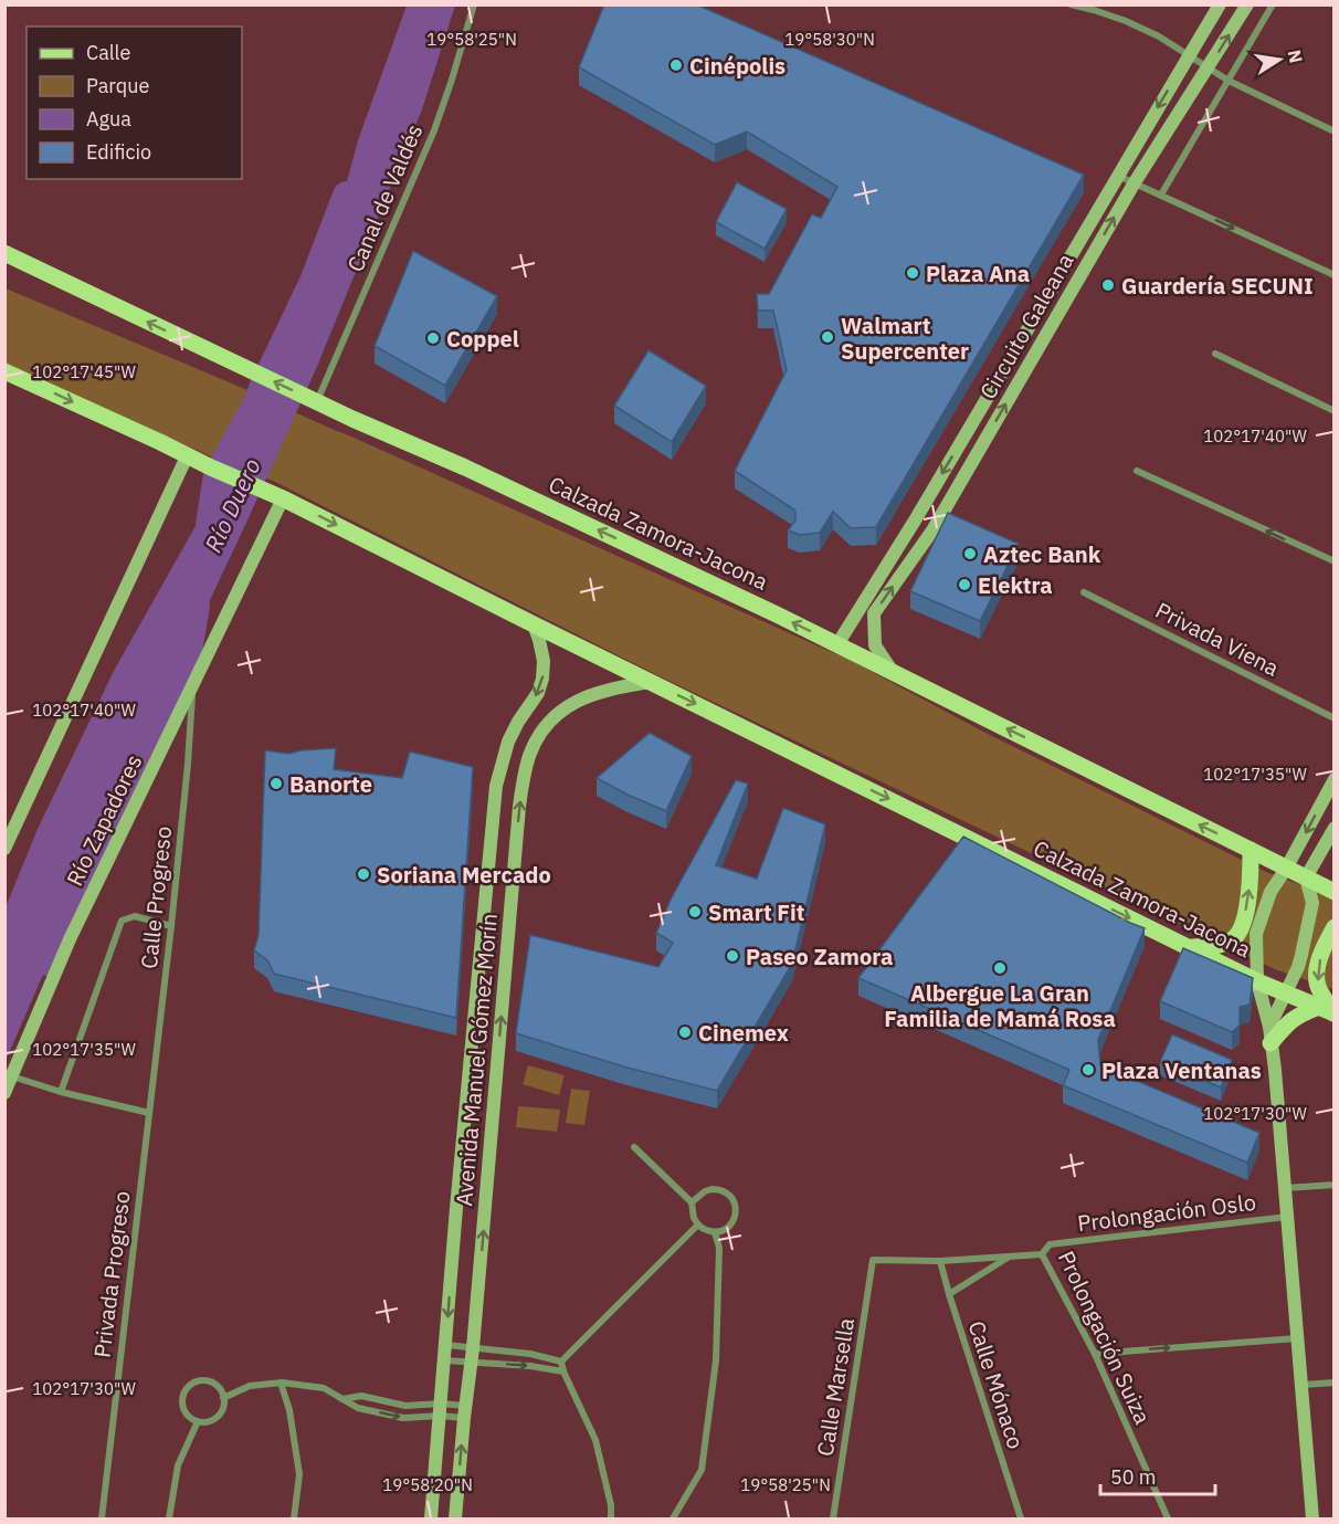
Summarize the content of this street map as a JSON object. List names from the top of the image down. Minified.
{"streets":{"main road":["Calzada Zamora-Jacona"],"street":["Canal de Valdés","Circuito Galeana","Privada Viena","Río Zapadores","Calle Progreso","Avenida Manuel Gómez Morín","Prolongación Oslo","Privada Progreso","Prolongación Suiza","Calle Mónaco","Calle Marsella"]},"crossings":[["Canal de Valdés","Calzada Zamora-Jacona"],["Circuito Galeana","Calzada Zamora-Jacona"],["Calzada Zamora-Jacona","Río Zapadores"],["Calzada Zamora-Jacona","Avenida Manuel Gómez Morín"],["Río Zapadores","Calle Progreso"],["Calle Progreso","Privada Progreso"],["Prolongación Oslo","Prolongación Suiza"],["Calle Mónaco","Calle Marsella"]],"water":["Río Duero"],"places":["Cinépolis","Plaza Ana","Guardería SECUNI","Walmart Supercenter","Coppel","Aztec Bank","Elektra","Banorte","Soriana Mercado","Smart Fit","Paseo Zamora","Albergue La Gran Familia de Mamá Rosa","Cinemex","Plaza Ventanas"],"legend":["Calle","Parque","Agua","Edificio"],"scale_bar":"50 m","north":"right","coordinates":["19°58'25\"N","19°58'30\"N","102°17'45\"W","102°17'40\"W","102°17'35\"W","102°17'30\"W","19°58'20\"N"]}
